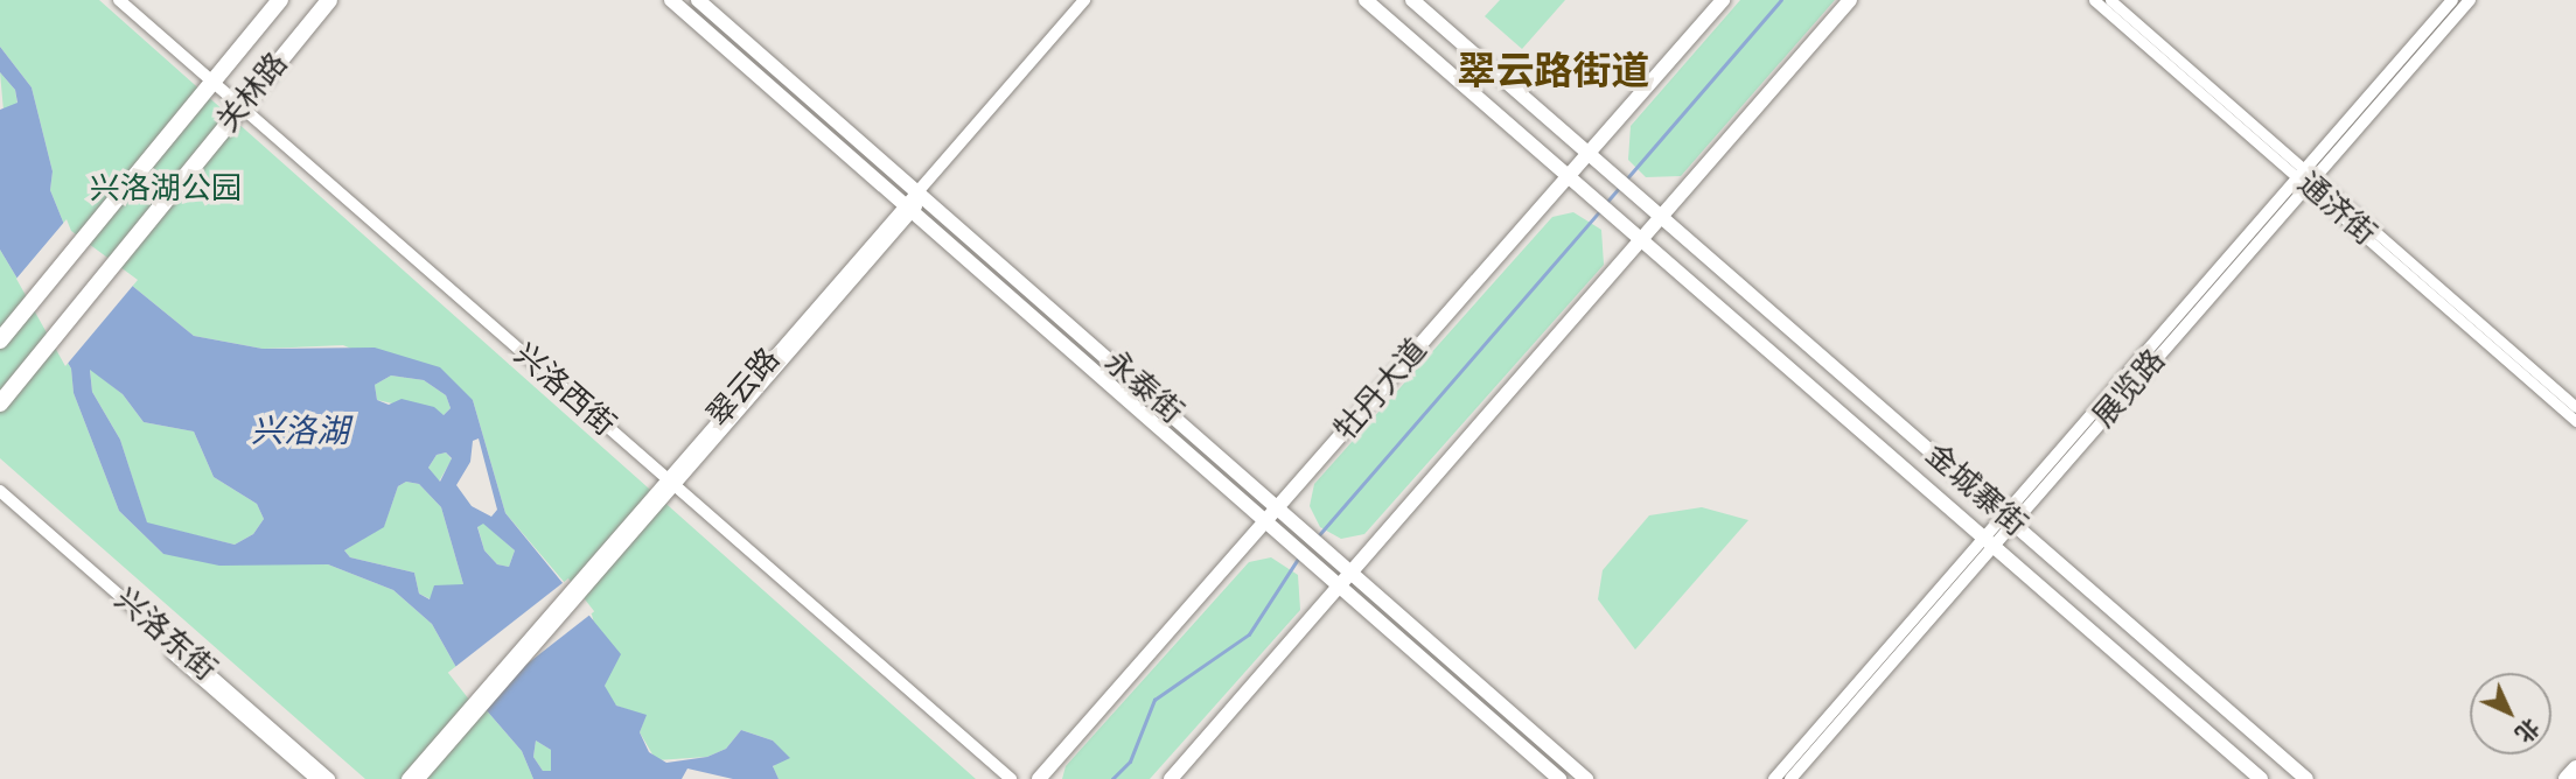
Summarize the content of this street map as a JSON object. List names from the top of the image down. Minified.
{"streets":{"main road":["关林路","永泰街","牡丹大道","金城寨街"],"street":["通济街","翠云路","展览路","兴洛西街","兴洛东街"]},"crossings":[["关林路","兴洛西街"],["通济街","展览路"],["翠云路","永泰街"],["翠云路","兴洛西街"],["永泰街","牡丹大道"],["展览路","金城寨街"],["牡丹大道","金城寨街"]],"districts":["翠云路街道"],"water":["兴洛湖"],"parks":["兴洛湖公园"],"north":"bottom right"}
